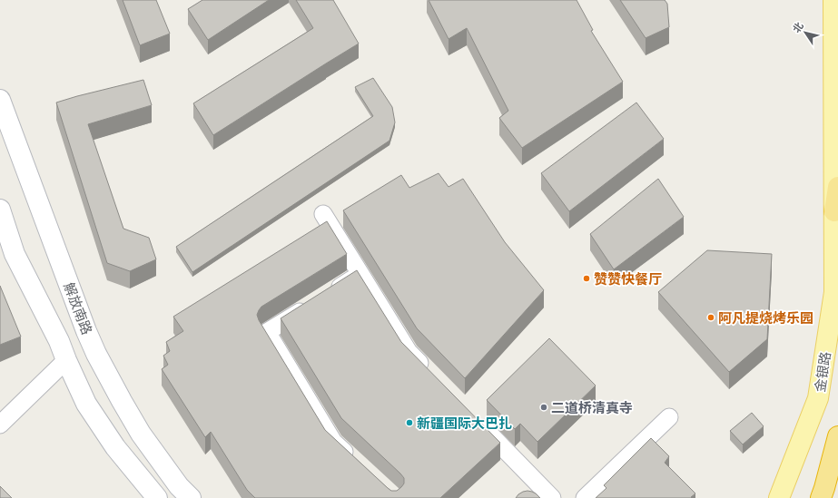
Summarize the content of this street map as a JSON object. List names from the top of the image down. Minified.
{"streets":{"main road":["解放南路","金银路"]},"places":["赞赞快餐厅","阿凡提烧烤乐园","二道桥清真寺","新疆国际大巴扎"],"north":"top left"}
